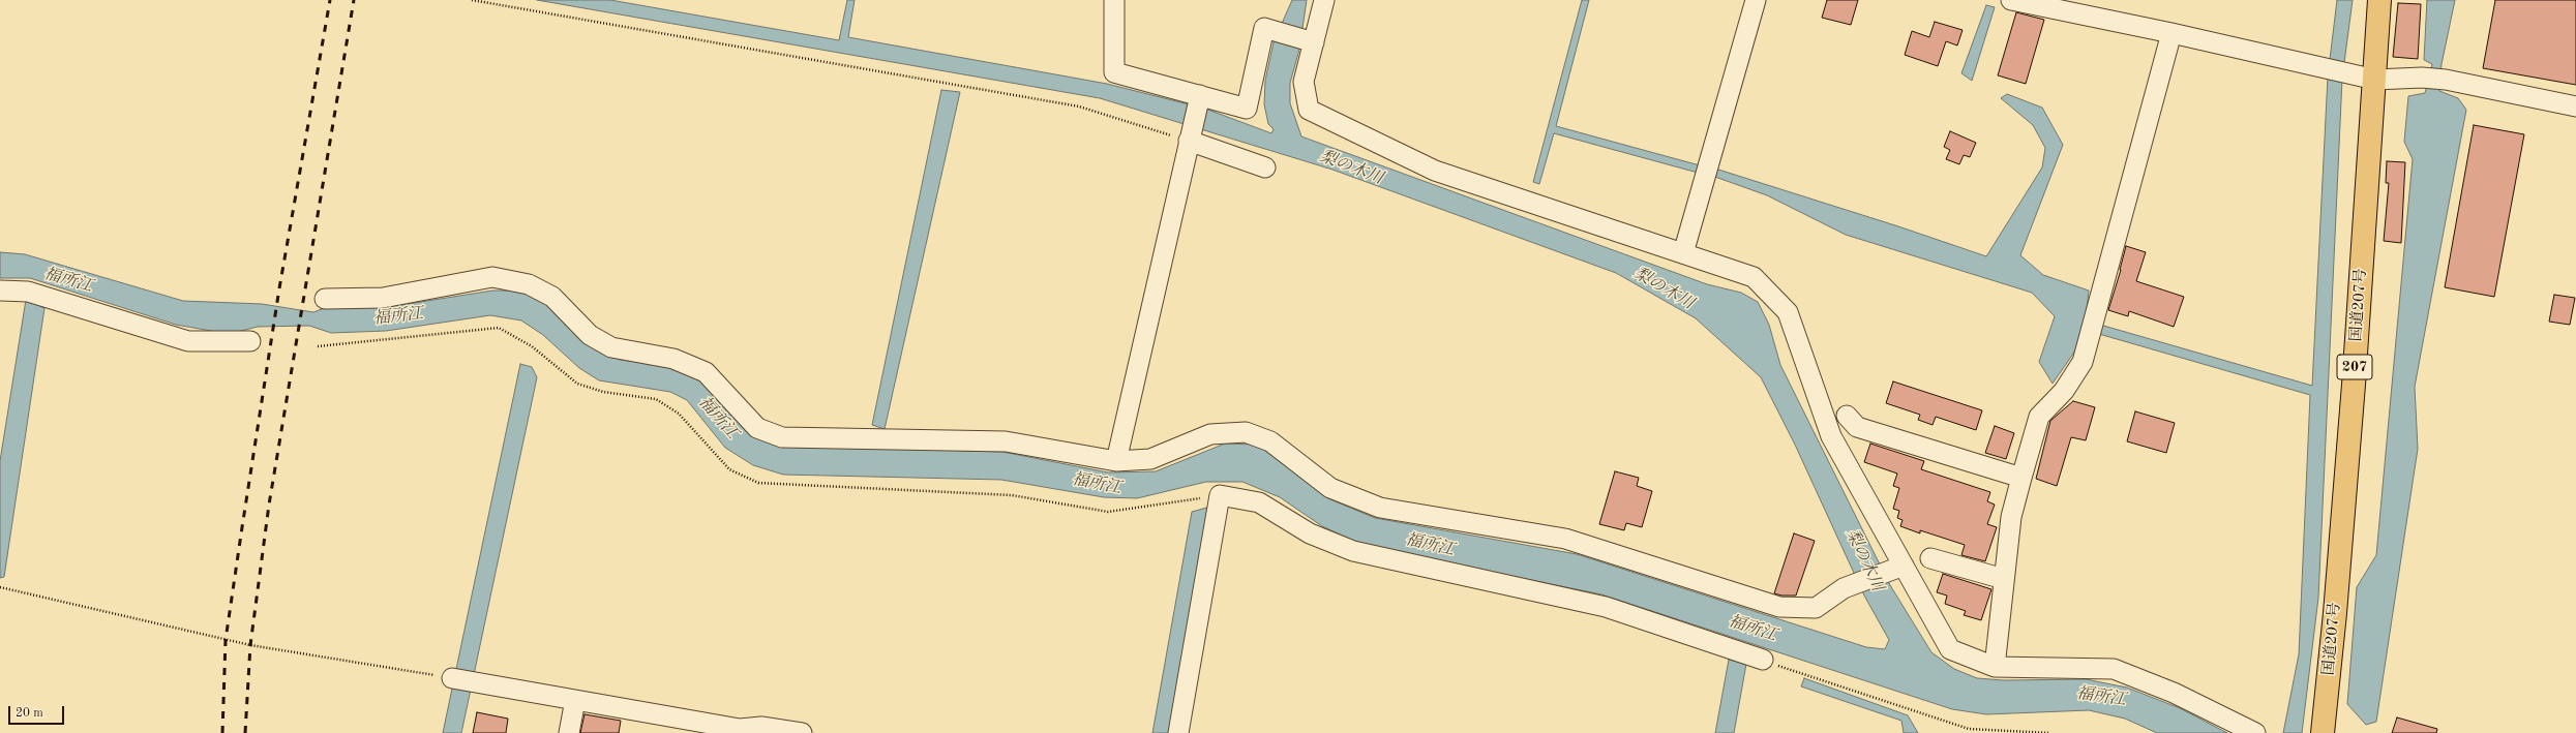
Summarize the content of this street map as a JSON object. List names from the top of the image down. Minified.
{"streets":{"highway":["国道207号","207"]},"water":["梨の木川","福所江"],"scale_bar":"20 m"}
